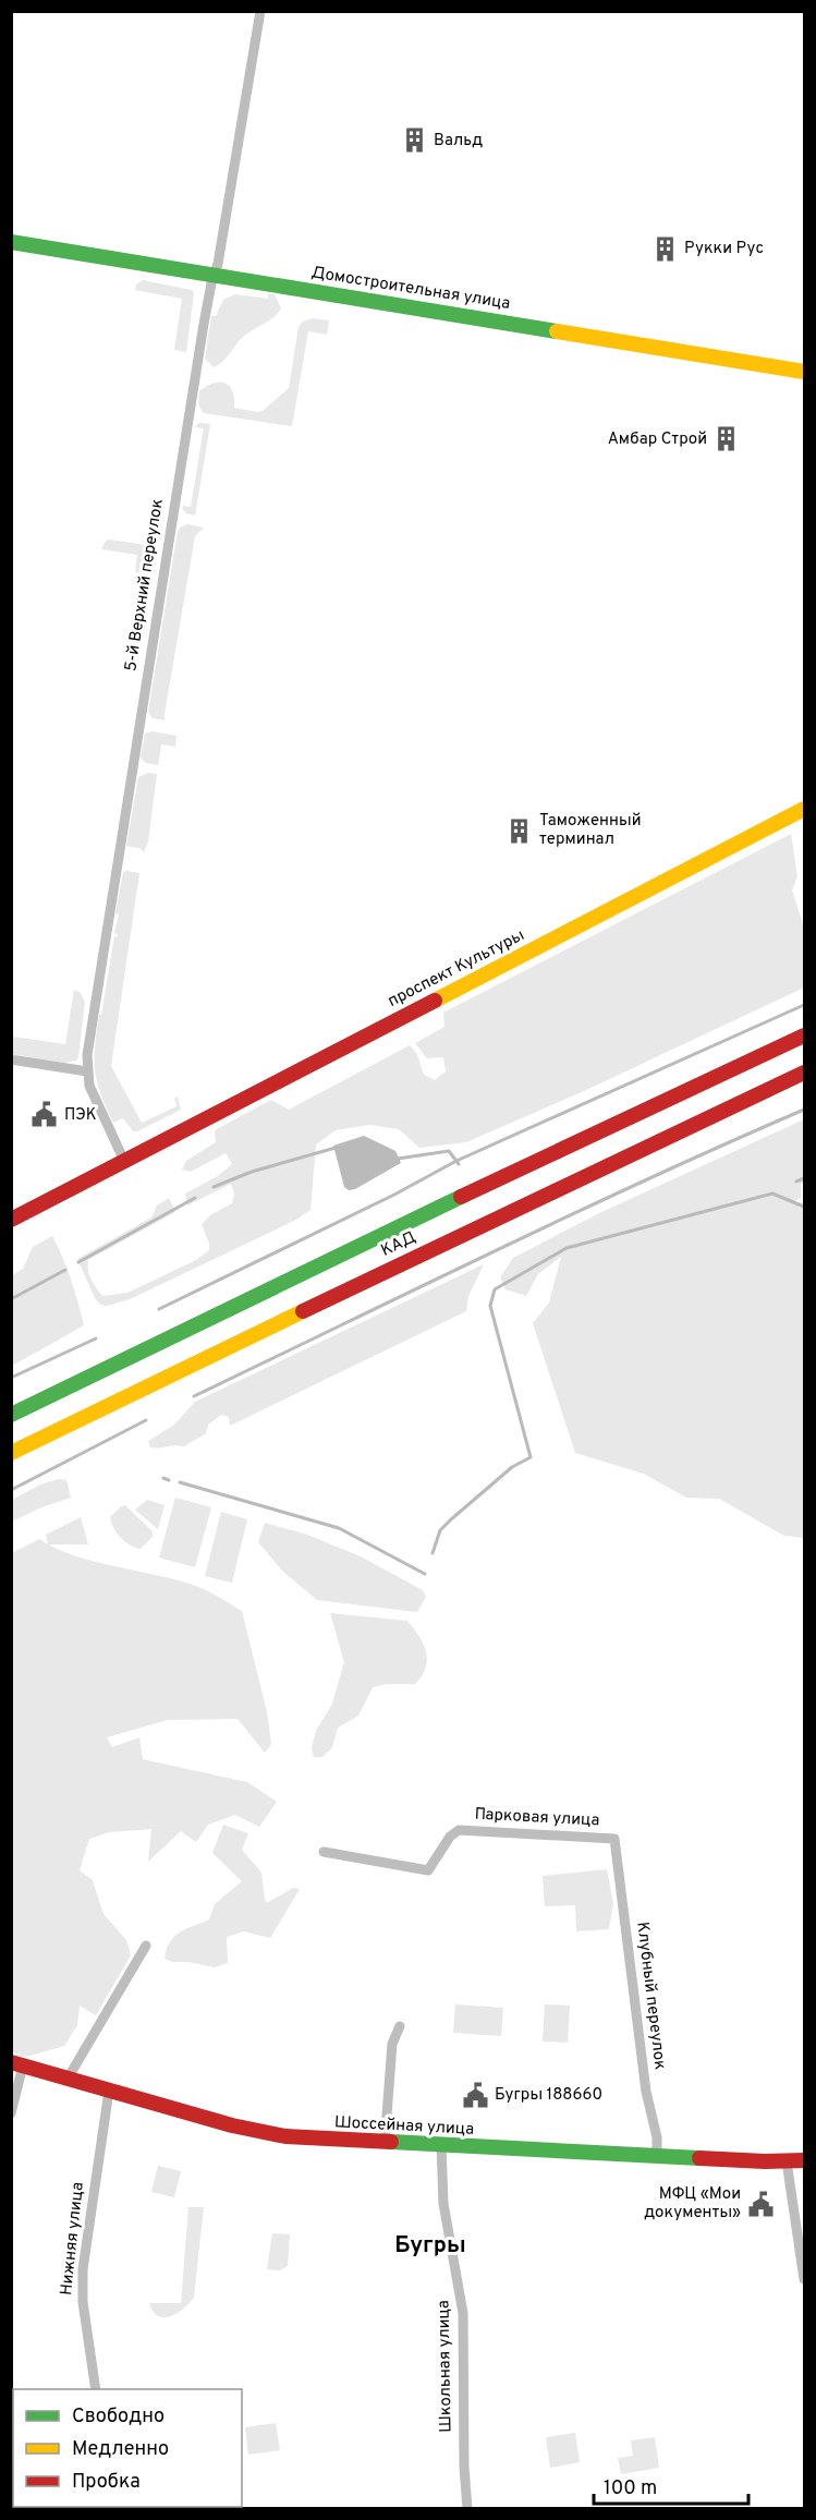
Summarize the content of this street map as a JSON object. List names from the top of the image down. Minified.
{"streets":{"main road":["Домостроительная улица","проспект Культуры","КАД","Шоссейная улица"],"street":["5-й Верхний переулок","Парковая улица","Клубный переулок","Нижняя улица","Школьная улица"]},"crossings":[["Домостроительная улица","5-й Верхний переулок"],["5-й Верхний переулок","проспект Культуры"],["Парковая улица","Клубный переулок"],["Клубный переулок","Шоссейная улица"],["Шоссейная улица","Нижняя улица"],["Шоссейная улица","Школьная улица"]],"districts":["Бугры"],"places":{"building":["Вальд","Рукки Рус","Амбар Строй","Таможенный терминал"],"public building":["ПЭК","Бугры 188660","МФЦ «Мои документы»"]},"legend":["Свободно","Медленно","Пробка"],"scale_bar":"100 m"}
